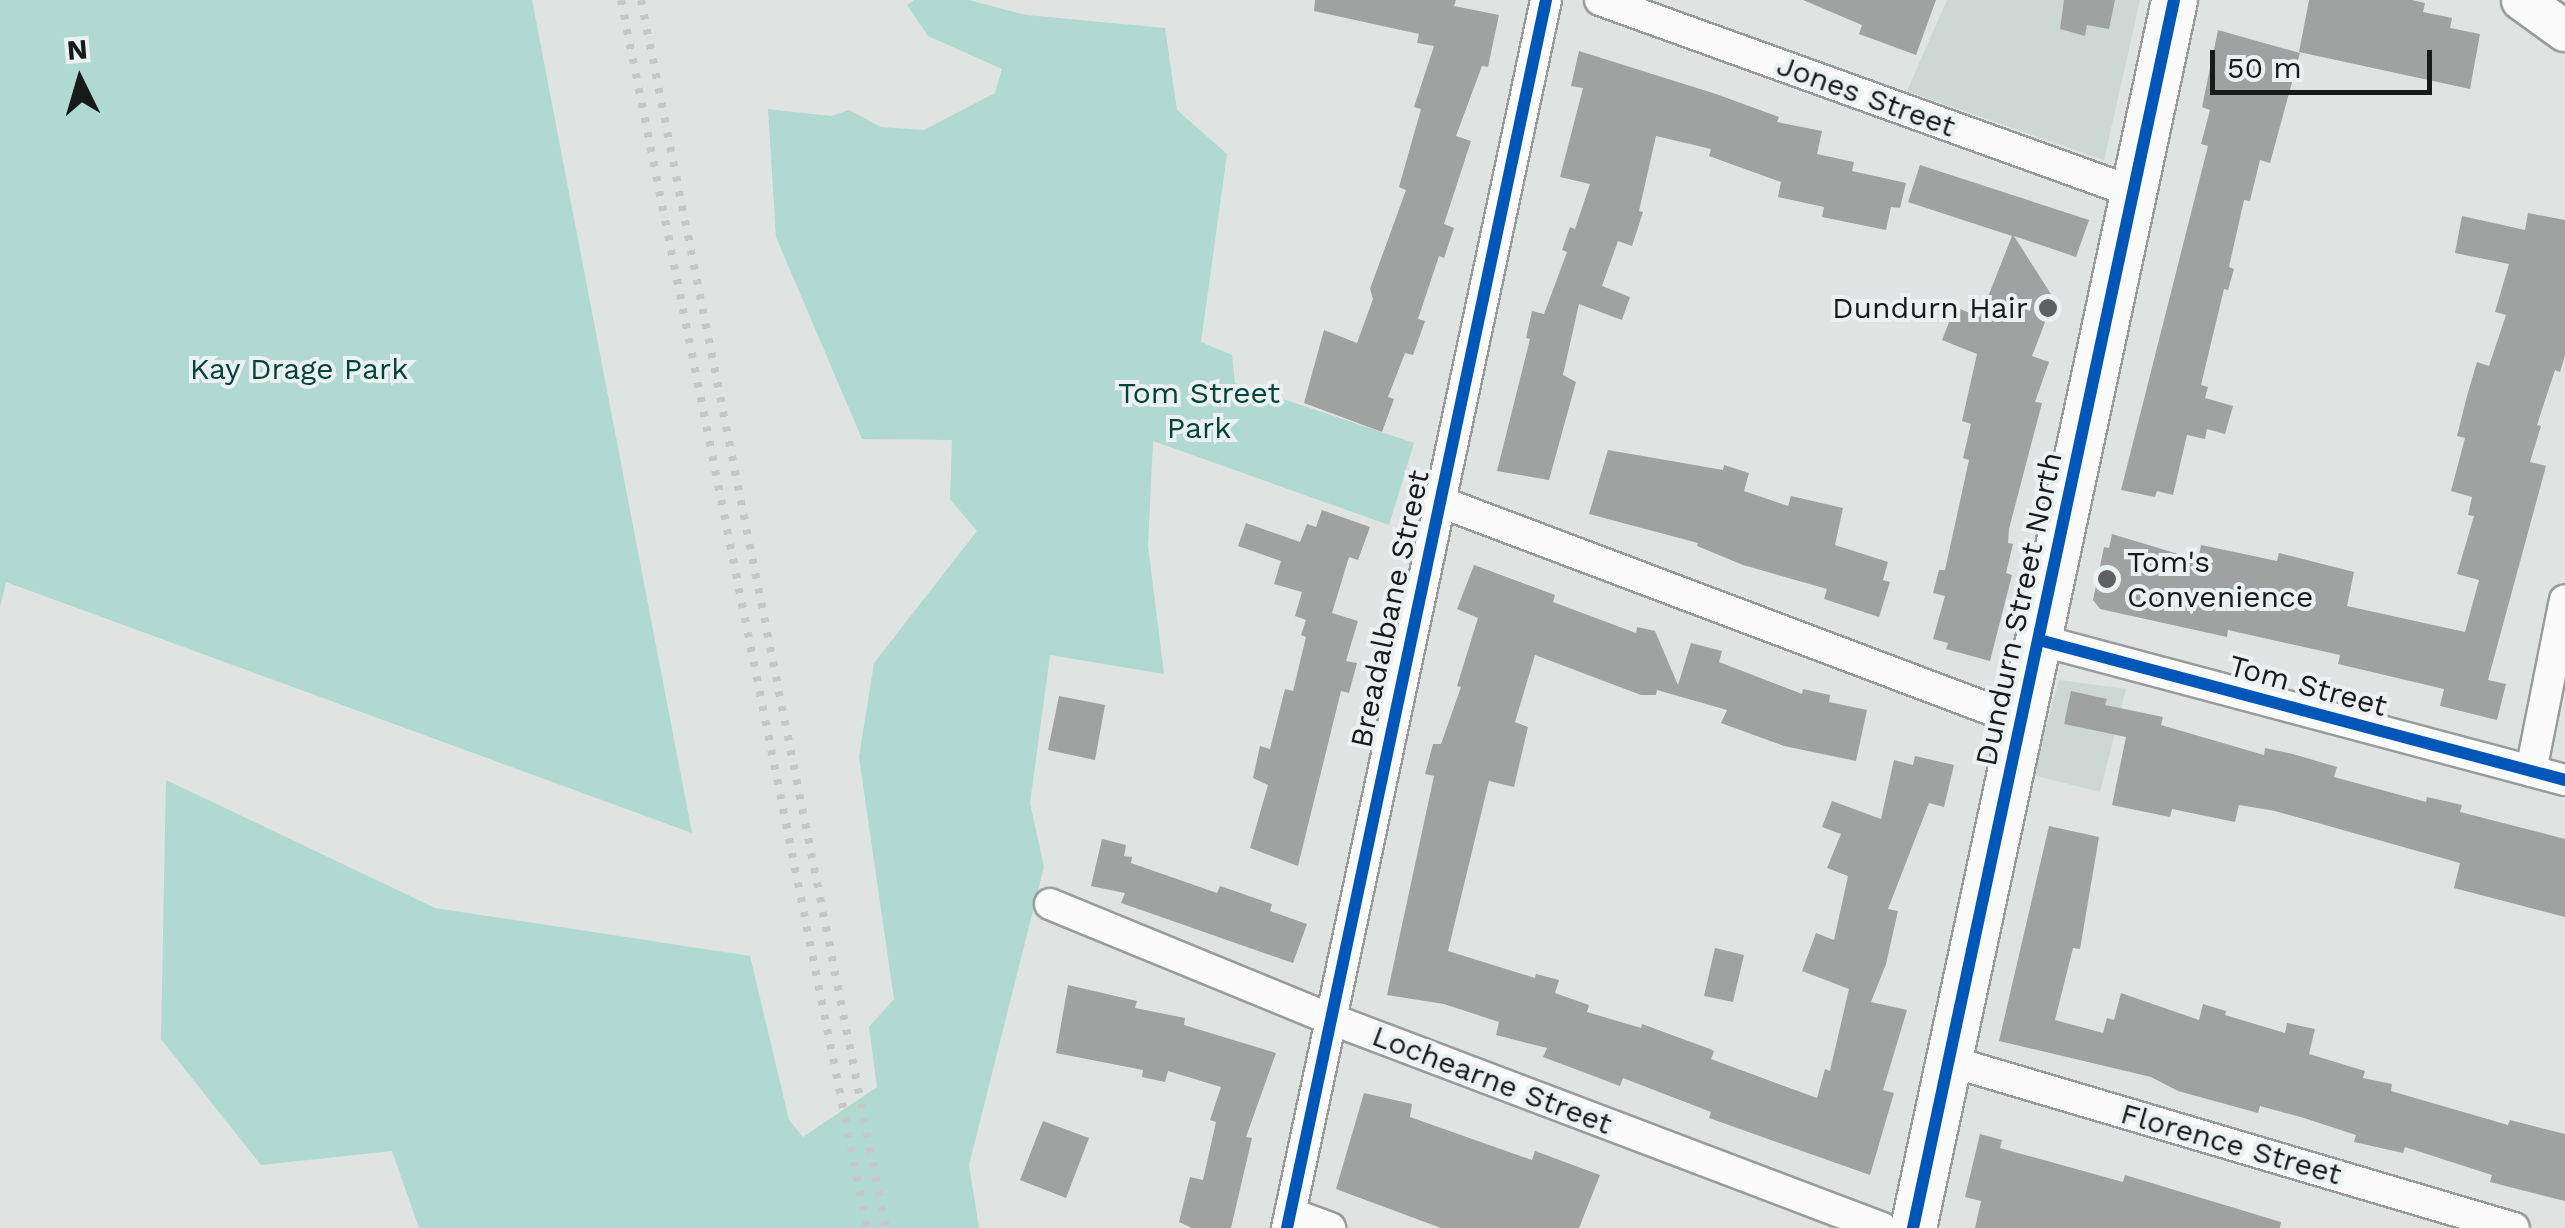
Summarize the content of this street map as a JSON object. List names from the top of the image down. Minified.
{"streets":{"main road":["Dundurn Street North"],"street":["Jones Street","Breadalbane Street","Tom Street","Lochearne Street","Florence Street"]},"crossings":[["Jones Street","Dundurn Street North"],["Breadalbane Street","Lochearne Street"],["Dundurn Street North","Tom Street"],["Dundurn Street North","Florence Street"]],"parks":["Kay Drage Park","Tom Street Park"],"places":["Dundurn Hair","Tom's Convenience"],"scale_bar":"50 m","north":"top"}
